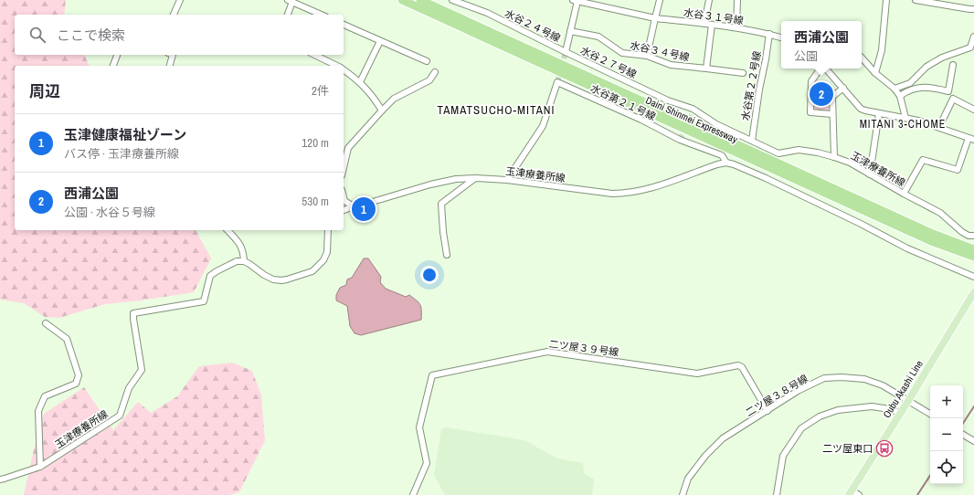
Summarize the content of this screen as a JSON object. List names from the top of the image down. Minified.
{"streets":{"highway":["Daini Shinmei Expressway"],"main road":["Oubu Akashi Line"],"street":["水谷３１号線","水谷２４号線","水谷３４号線","水谷２７号線","水谷第２２号線","水谷第２１号線","玉津療養所線","二ツ屋３９号線","二ツ屋３８号線"]},"crossings":[["水谷３１号線","水谷２７号線"],["水谷３１号線","水谷第２２号線"],["水谷２４号線","水谷２７号線"],["水谷３４号線","水谷２７号線"],["水谷２７号線","玉津療養所線"],["水谷第２２号線","玉津療養所線"],["水谷第２１号線","玉津療養所線"],["二ツ屋３９号線","二ツ屋３８号線"],["Oubu Akashi Line","二ツ屋３８号線"]],"districts":["TAMATSUCHO-MITANI","MITANI 3-CHOME"],"places":{"bus stop":["二ツ屋東口"]},"page":{"search":"ここで検索","popup":["西浦公園","公園"],"heading":["周辺","2件"],"pins":["2","1"],"list":[{"mark":"1","name":"玉津健康福祉ゾーン","note":"バス停 · 玉津療養所線","value":"120 m"},{"mark":"2","name":"西浦公園","note":"公園 · 水谷５号線","value":"530 m"}],"map_buttons":["+","−"]}}
